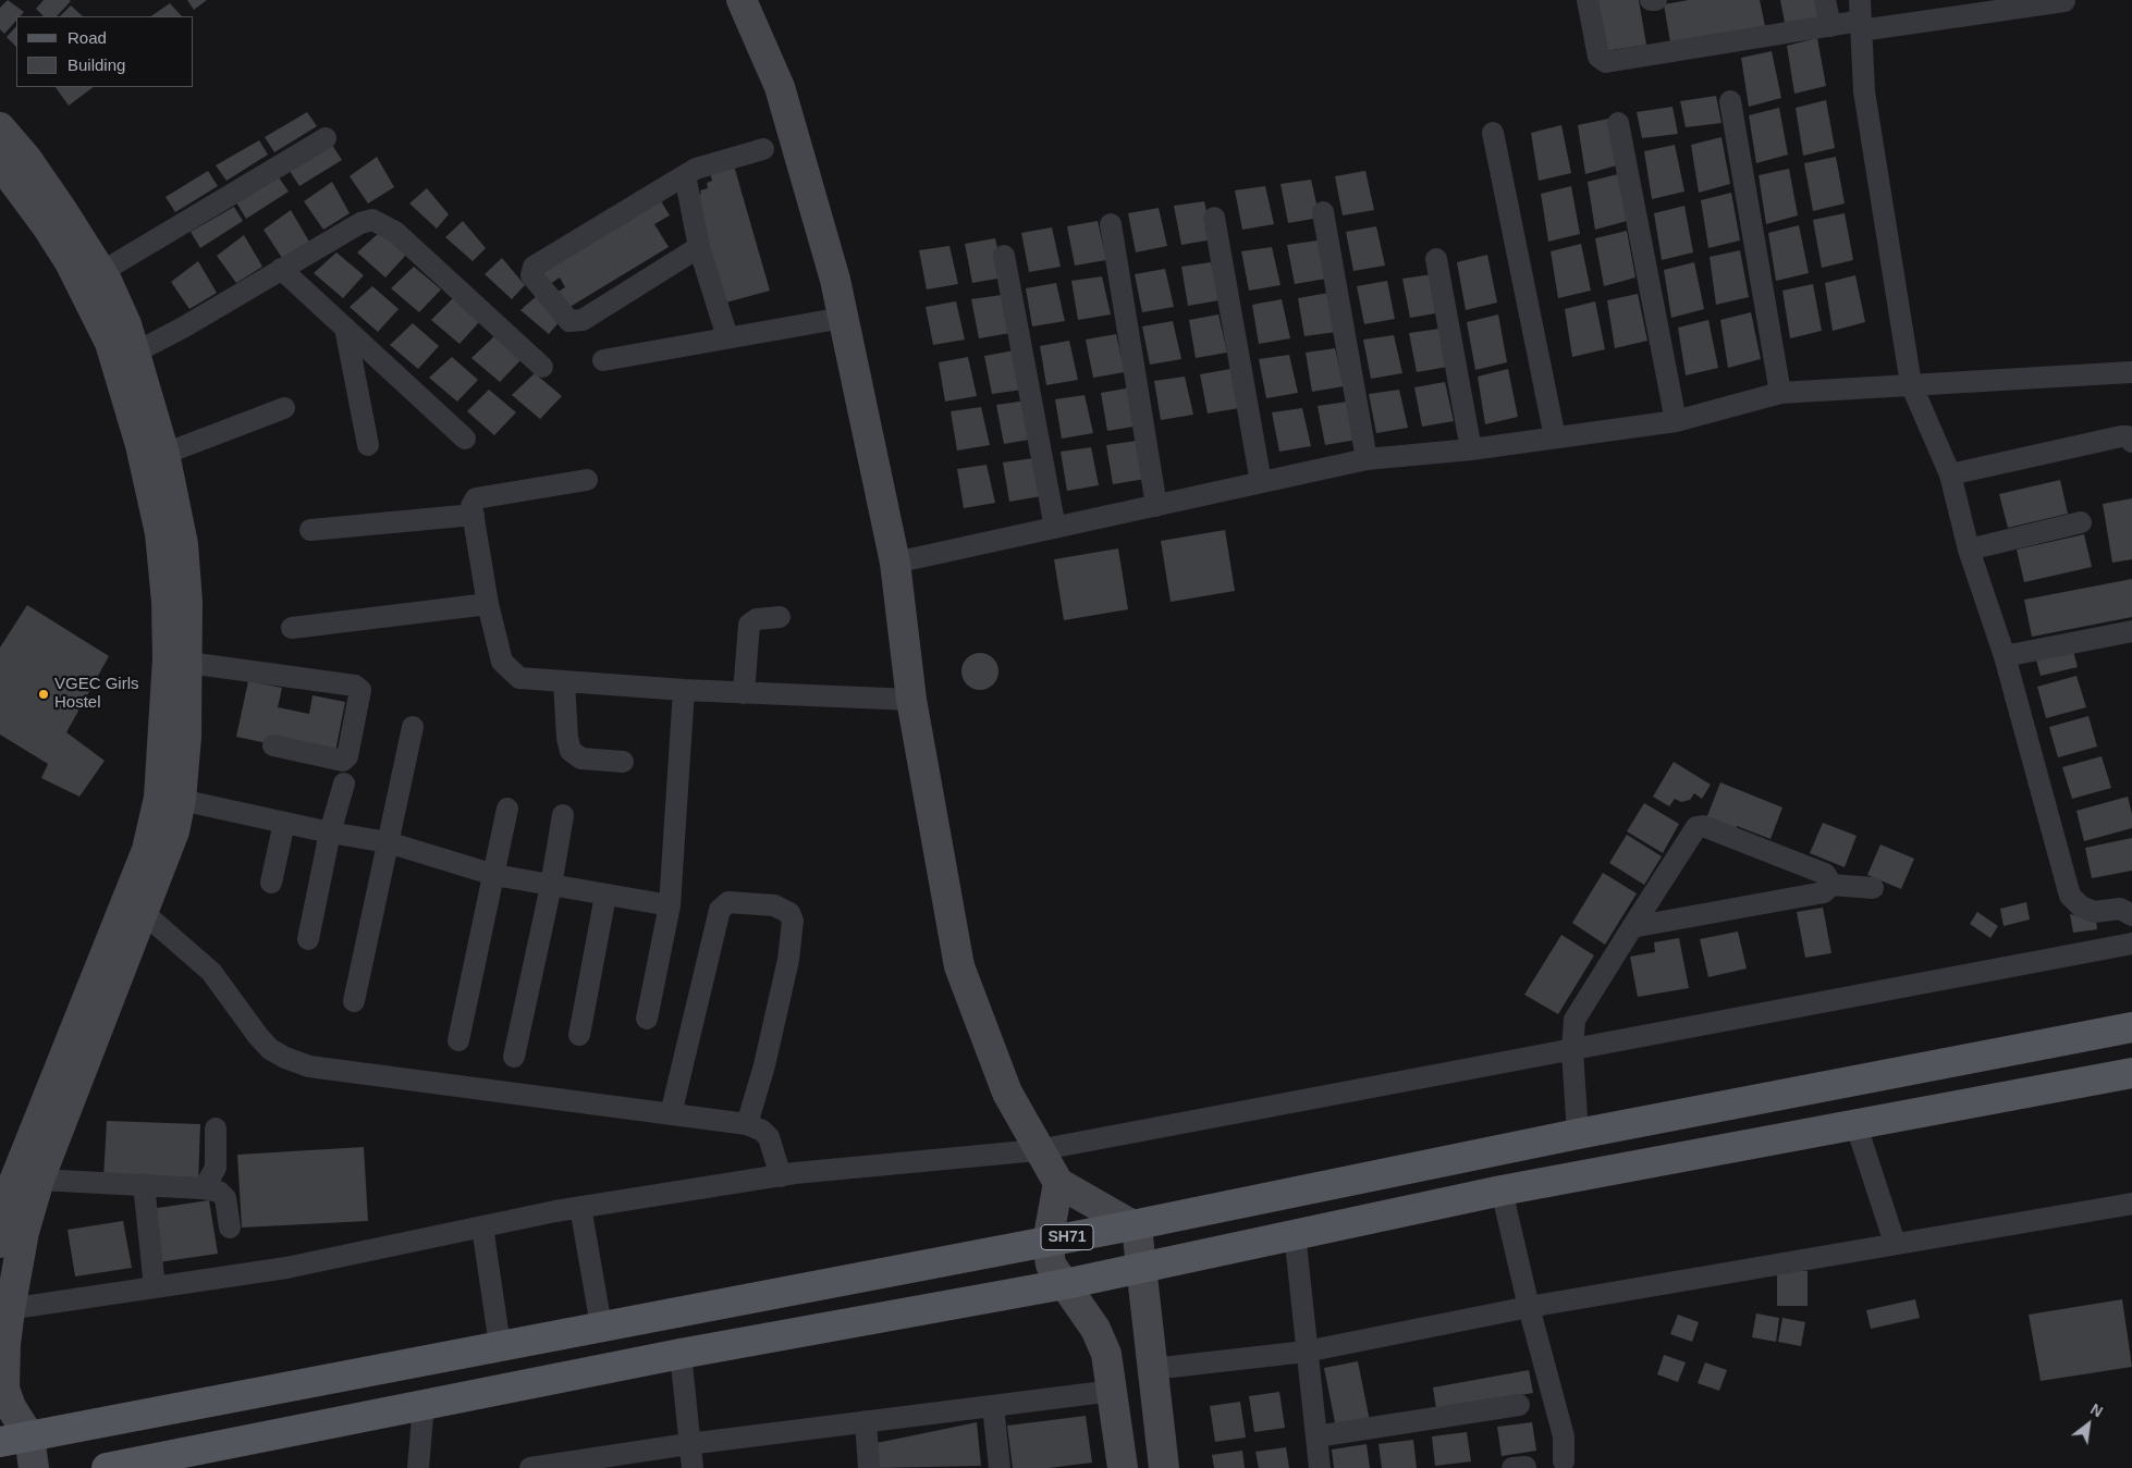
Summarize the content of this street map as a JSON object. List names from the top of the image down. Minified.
{"streets":{"main road":["SH71"]},"places":["VGEC Girls Hostel"],"legend":["Road","Building"],"north":"top right"}
